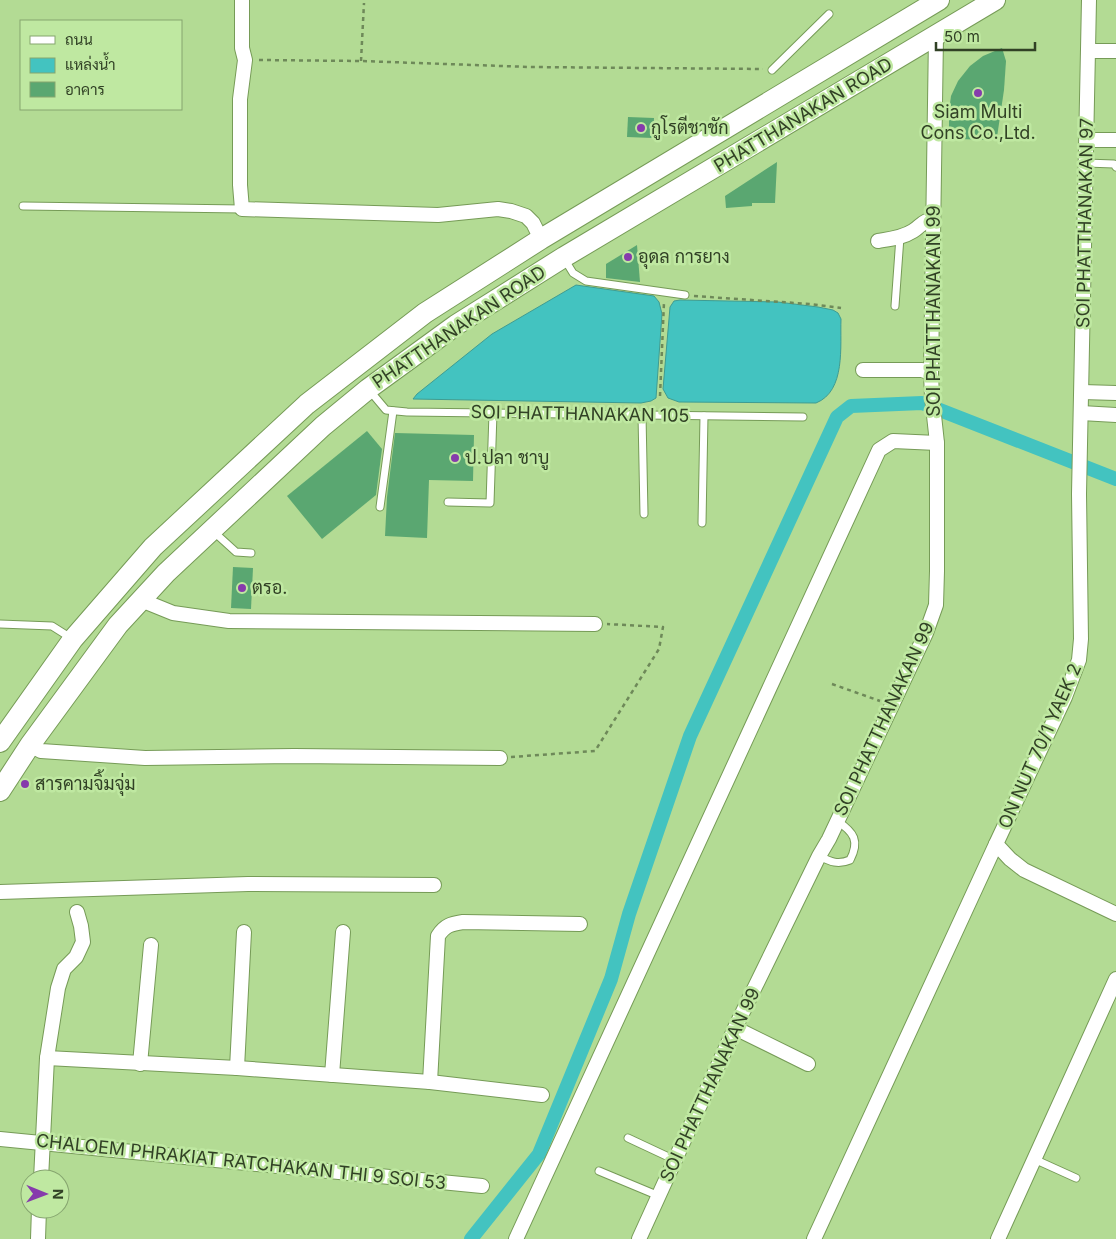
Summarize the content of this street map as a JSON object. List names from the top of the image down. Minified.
{"streets":{"main road":["PHATTHANAKAN ROAD"],"street":["SOI PHATTHANAKAN 97","SOI PHATTHANAKAN 99","ON NUT 70/1 YAEK 2","CHALOEM PHRAKIAT RATCHAKAN THI 9 SOI 53"],"lane":["SOI PHATTHANAKAN 105"]},"crossings":[["PHATTHANAKAN ROAD","SOI PHATTHANAKAN 99"],["SOI PHATTHANAKAN 97","ON NUT 70/1 YAEK 2"]],"places":["Siam Multi Cons Co.,Ltd.","กูโรตีชาชัก","อุดล การยาง","ป.ปลา ชาบู","ตรอ.","สารคามจิ้มจุ่ม"],"legend":["ถนน","แหล่งน้ำ","อาคาร"],"scale_bar":"50 m","north":"right"}
